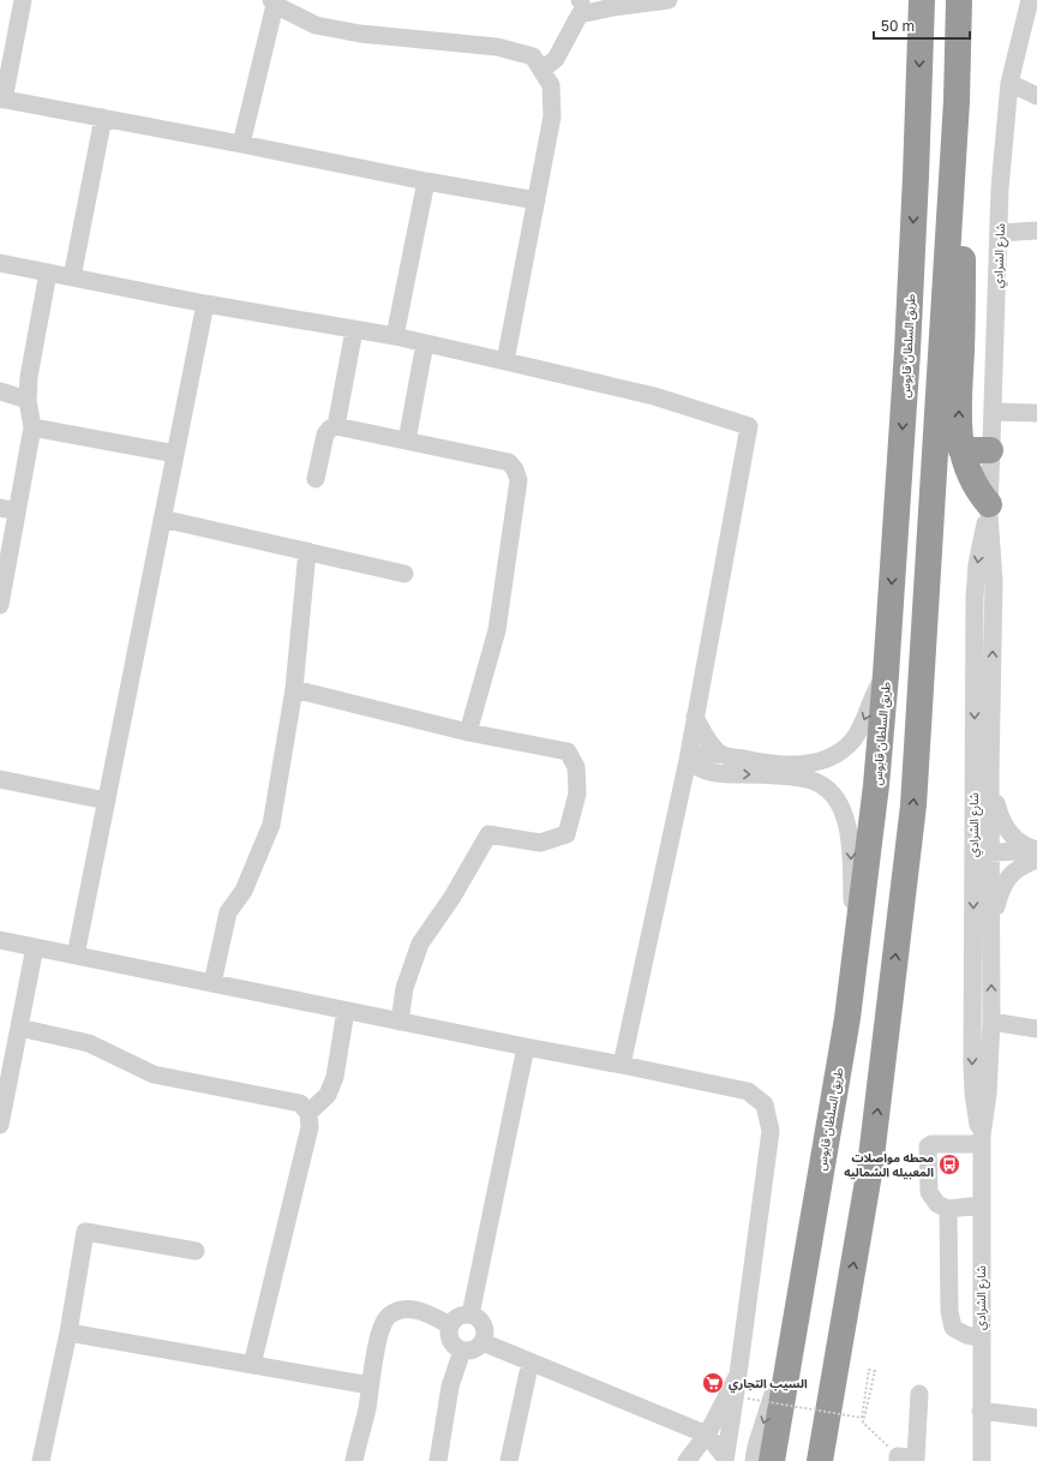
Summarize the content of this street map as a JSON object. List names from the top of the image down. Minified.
{"streets":{"highway":["طريق السلطان قابوس"],"street":["شارع الشرادي"]},"places":{"bus stop":["محطه مواصلات المعبيله الشماليه"],"supermarket":["السيب التجاري"]},"scale_bar":"50 m"}
